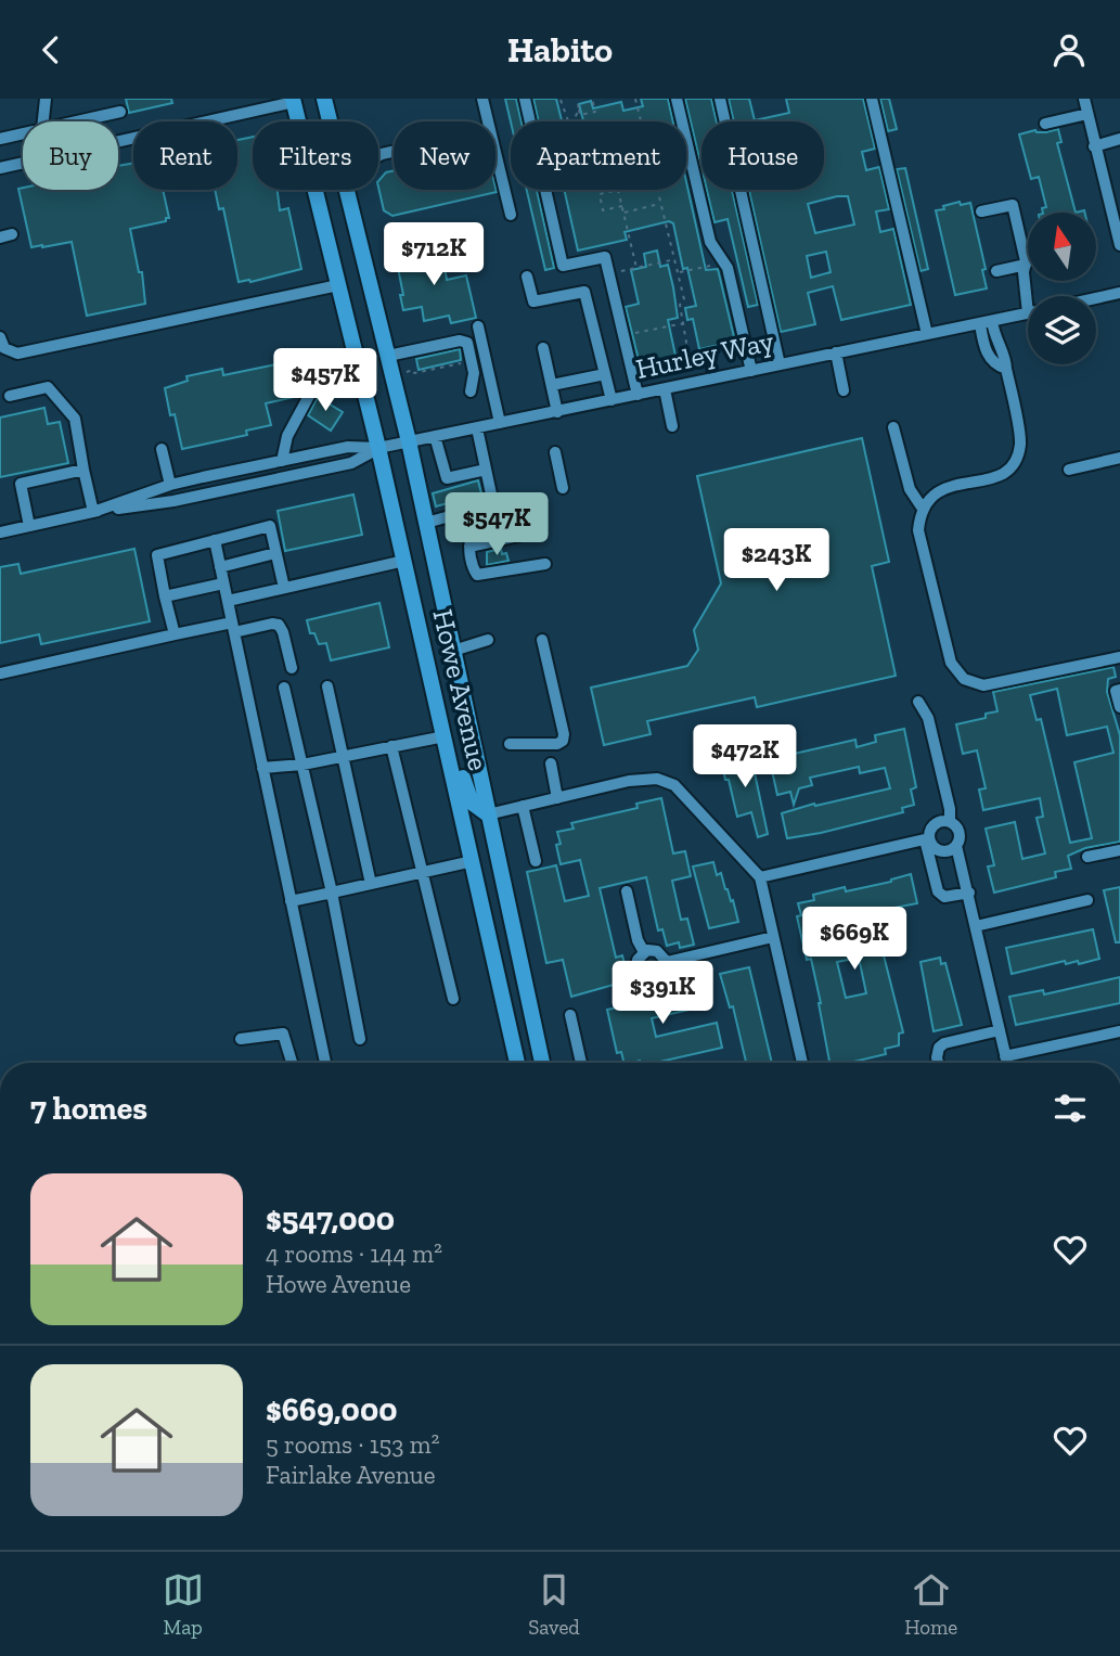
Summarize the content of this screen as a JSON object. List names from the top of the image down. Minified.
{"streets":{"main road":["Howe Avenue"],"street":["Hurley Way"]},"crossings":[["Hurley Way","Howe Avenue"]],"north":"top","page":{"header":"Habito","chip":["Buy","Rent","Filters","New","Apartment","House"],"price":["$712K","$457K","$547K","$243K","$472K","$669K","$391K"],"heading":"7 homes","list":[{"name":"$547,000","note":"4 rooms · 144 m² · Howe Avenue"},{"name":"$669,000","note":"5 rooms · 153 m² · Fairlake Avenue"}],"tabs":["Map","Saved","Home"]}}
